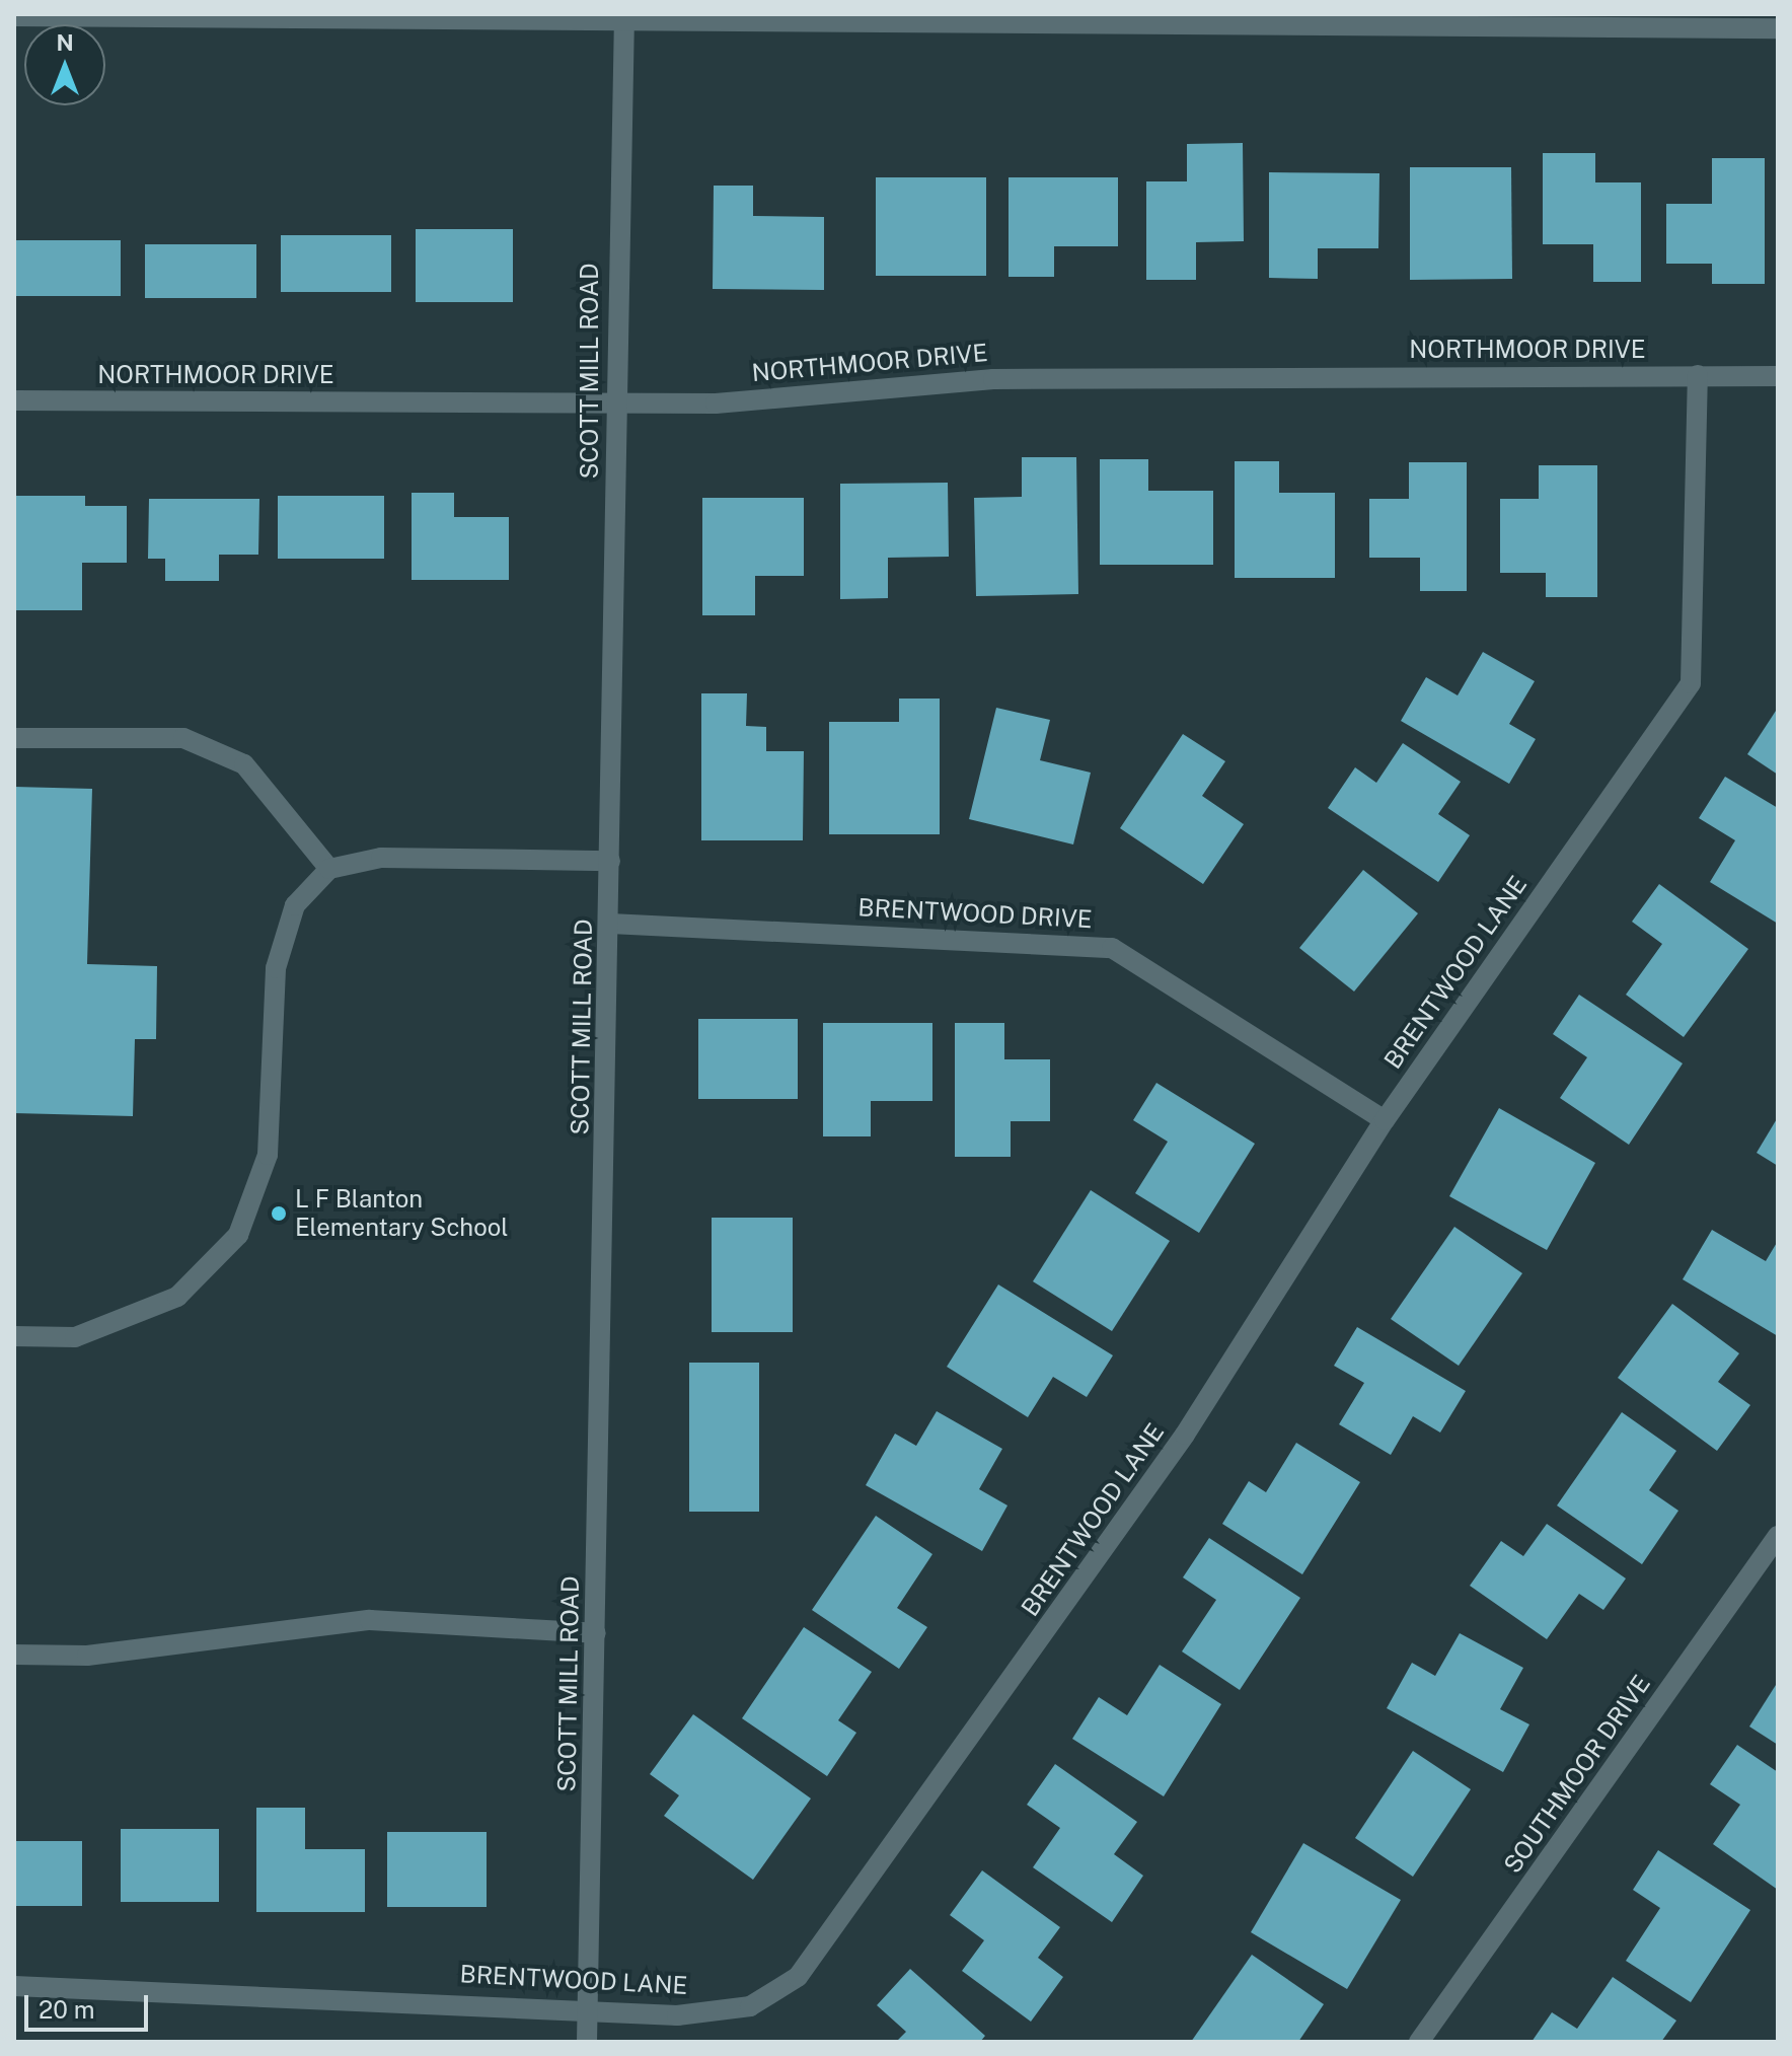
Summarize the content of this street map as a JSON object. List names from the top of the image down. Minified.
{"streets":{"street":["NORTHMOOR DRIVE","SCOTT MILL ROAD","BRENTWOOD DRIVE","BRENTWOOD LANE","SOUTHMOOR DRIVE"]},"crossings":[["NORTHMOOR DRIVE","SCOTT MILL ROAD"],["NORTHMOOR DRIVE","BRENTWOOD LANE"],["SCOTT MILL ROAD","BRENTWOOD DRIVE"],["SCOTT MILL ROAD","BRENTWOOD LANE"],["BRENTWOOD DRIVE","BRENTWOOD LANE"]],"places":["L F Blanton Elementary School"],"scale_bar":"20 m","north":"top"}
